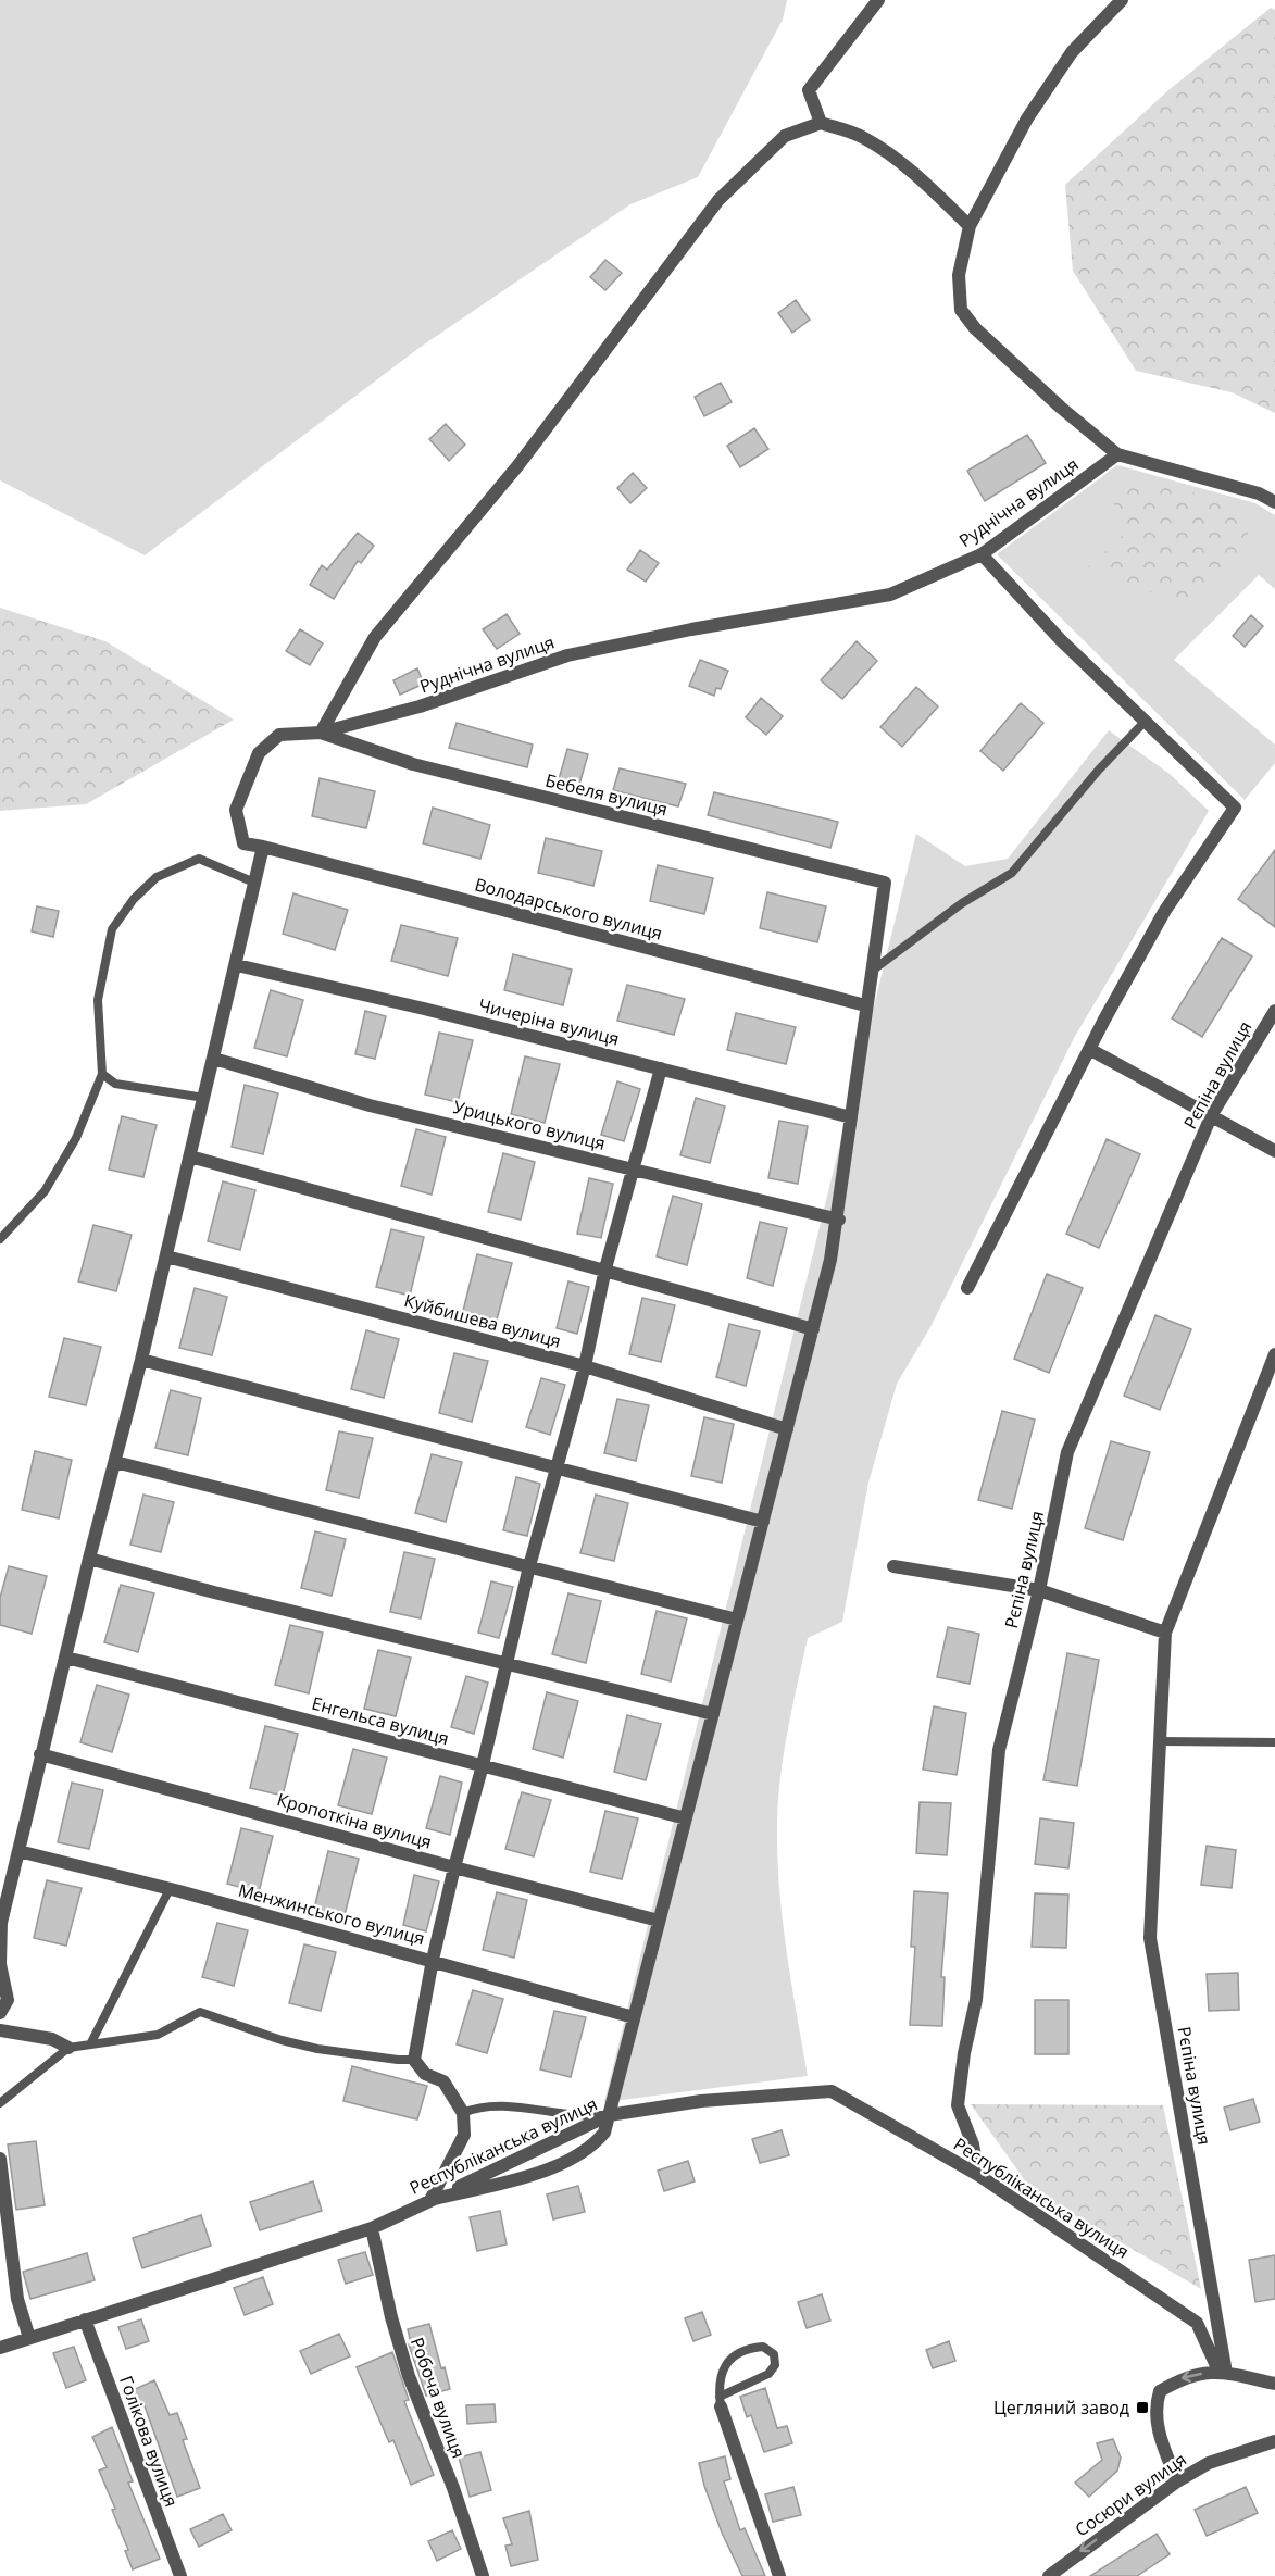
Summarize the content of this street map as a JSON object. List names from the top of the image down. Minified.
{"streets":{"street":["Руднічна вулиця","Бебеля вулиця","Володарського вулиця","Чичеріна вулиця","Рєпіна вулиця","Урицького вулиця","Куйбишева вулиця","Енгельса вулиця","Кропоткіна вулиця","Менжинського вулиця","Республіканська вулиця","Робоча вулиця","Голікова вулиця","Сосюри вулиця"]},"crossings":[["Руднічна вулиця","Бебеля вулиця"],["Рєпіна вулиця","Республіканська вулиця"],["Республіканська вулиця","Робоча вулиця"],["Республіканська вулиця","Голікова вулиця"]],"one_way":["Сосюри вулиця"],"places":{"transit":["Цегляний завод"]}}
